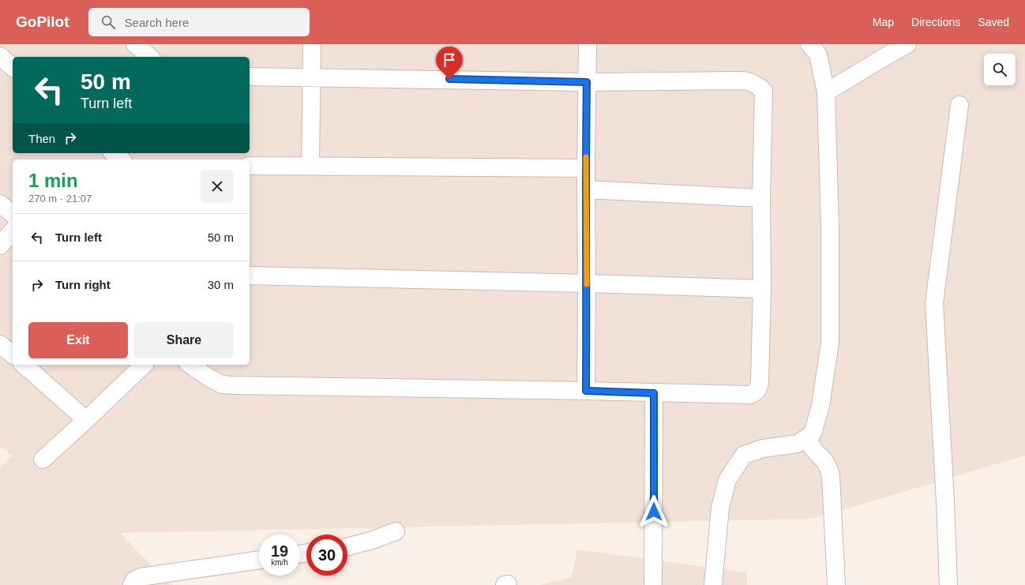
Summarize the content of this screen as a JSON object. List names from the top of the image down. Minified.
{"page":{"header":"GoPilot","search":"Search here","nav":["Map","Directions","Saved"],"turn":["50 m","Turn left"],"then":"Then","heading":["1 min","270 m · 21:07"],"list":[{"name":"Turn left","value":"50 m"},{"name":"Turn right","value":"30 m"}],"buttons":["Exit","Share"],"speed":"19 km/h","limit":"30"}}
